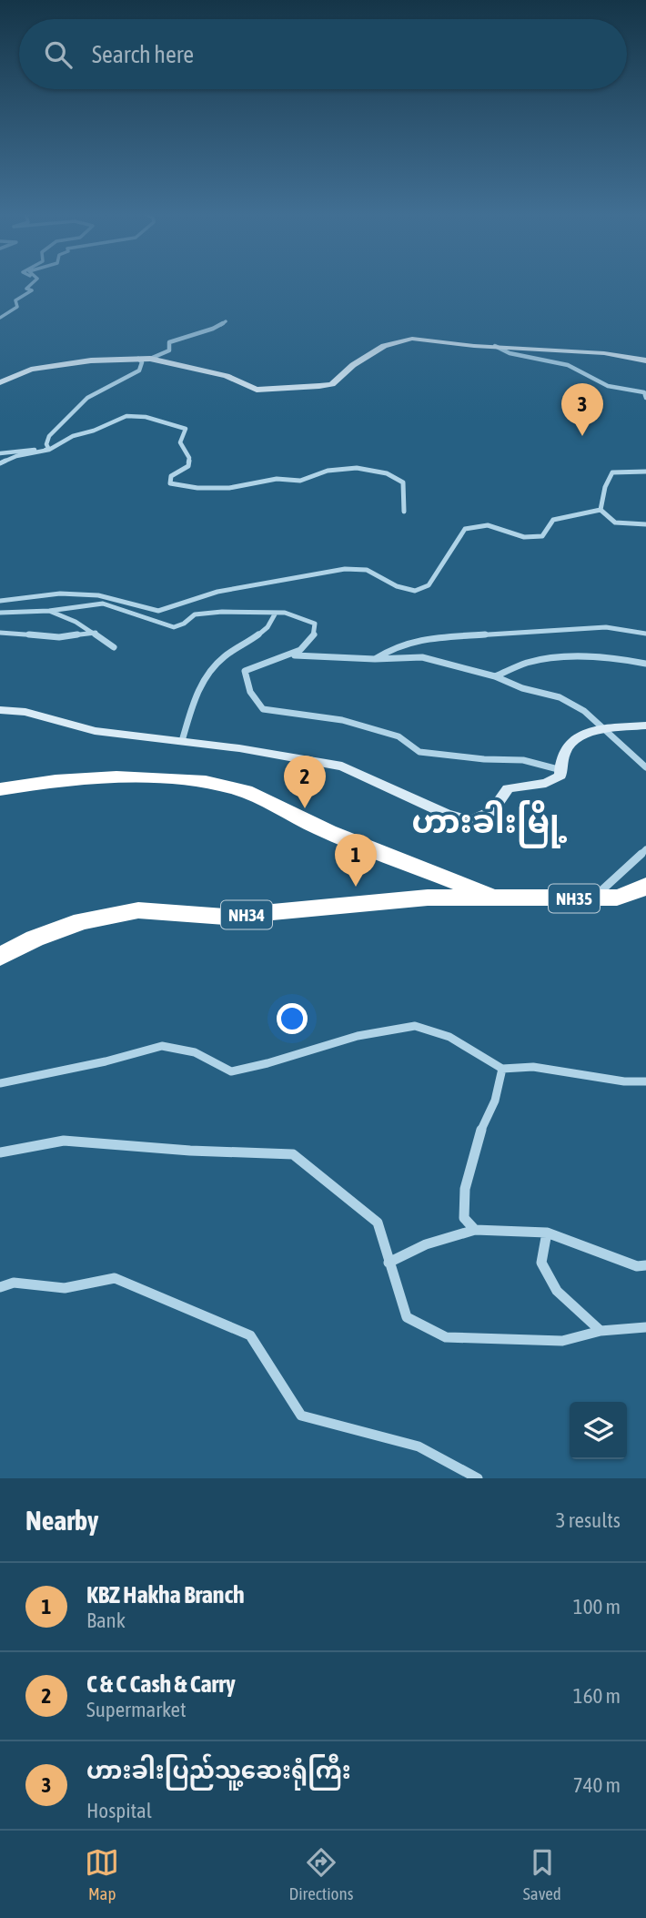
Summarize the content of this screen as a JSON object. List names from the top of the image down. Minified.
{"streets":{"highway":["NH35","NH34"]},"crossings":[["NH35","NH34"]],"districts":["ဟားခါးမြို့"],"page":{"search":"Search here","pins":["3","2","1"],"heading":["Nearby","3 results"],"list":[{"mark":"1","name":"KBZ Hakha Branch","note":"Bank","value":"100 m"},{"mark":"2","name":"C & C Cash & Carry","note":"Supermarket","value":"160 m"},{"mark":"3","name":"ဟားခါးပြည်သူ့ဆေးရုံကြီး","note":"Hospital","value":"740 m"}],"nav":["Map","Directions","Saved"]}}
